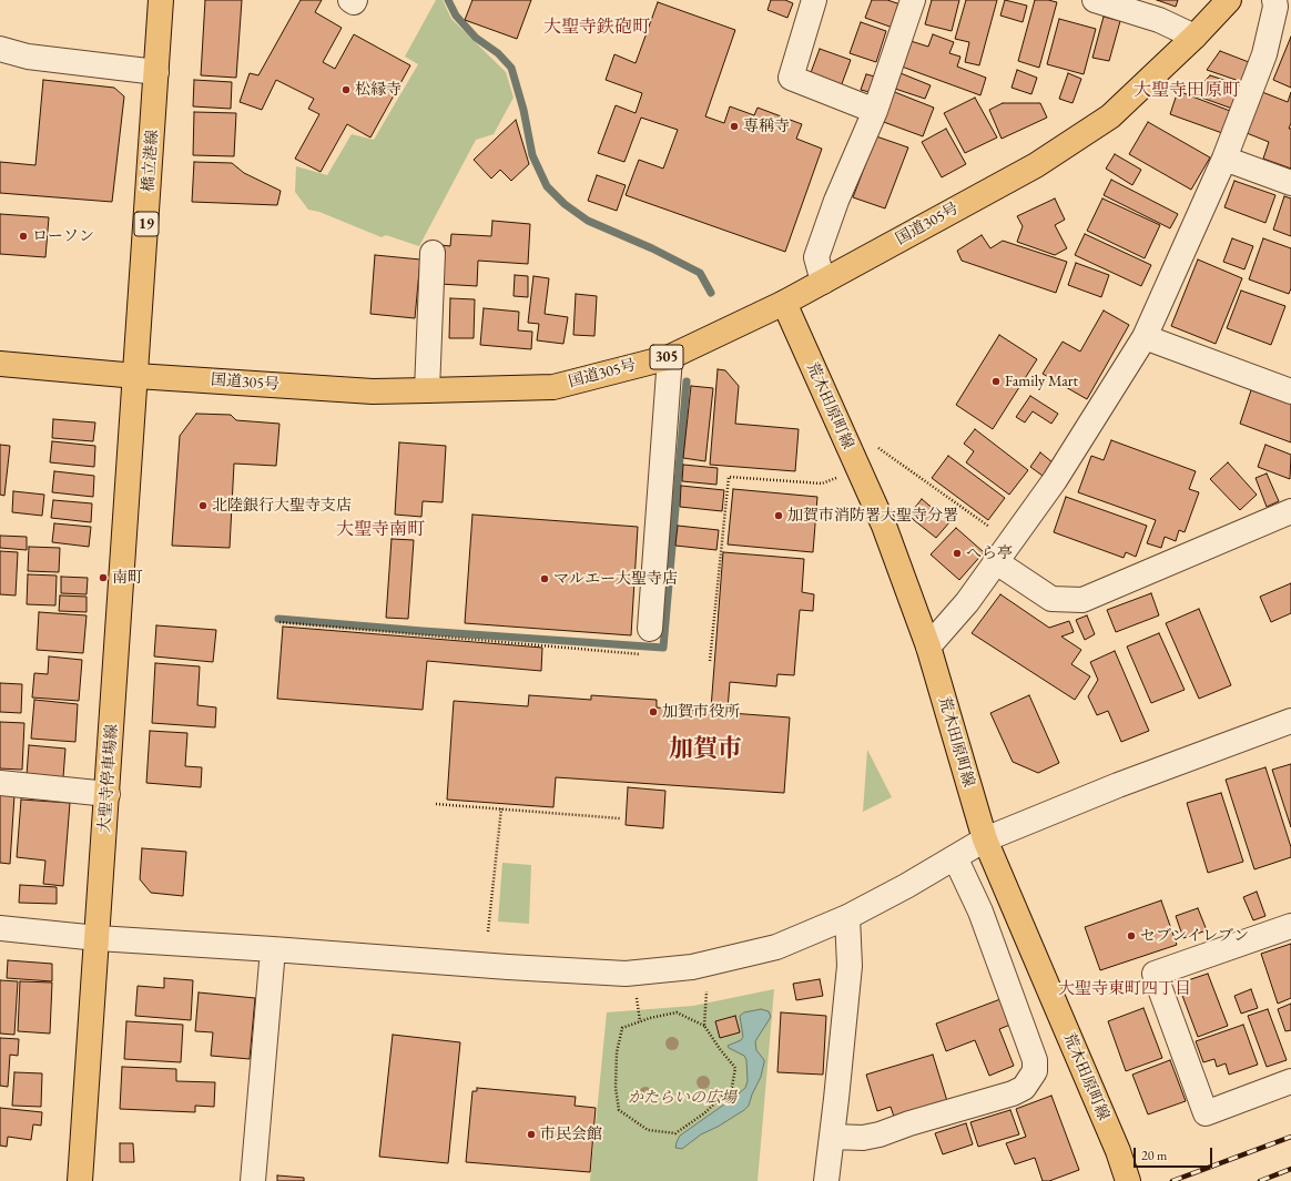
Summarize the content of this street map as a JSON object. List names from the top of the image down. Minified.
{"streets":{"main road":["橋立港線","19","国道305号","305","荒木田原町線","大聖寺停車場線"]},"crossings":[["橋立港線","国道305号"],["橋立港線","大聖寺停車場線"],["国道305号","荒木田原町線"],["国道305号","大聖寺停車場線"]],"districts":["大聖寺鉄砲町","大聖寺田原町","大聖寺南町","加賀市","大聖寺東町四丁目"],"parks":["かたらいの広場"],"places":["松縁寺","専稱寺","ローソン","Family Mart","北陸銀行大聖寺支店","加賀市消防署大聖寺分署","へら亭","南町","マルエー大聖寺店","加賀市役所","セブンイレブン","市民会館"],"scale_bar":"20 m"}
